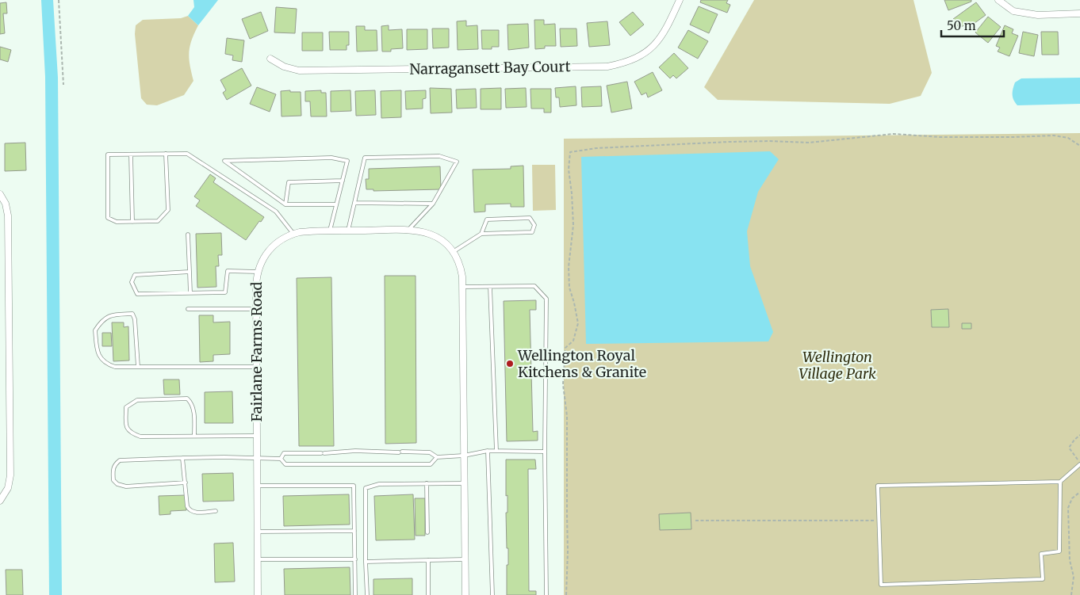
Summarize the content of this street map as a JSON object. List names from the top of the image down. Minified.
{"streets":{"street":["Narragansett Bay Court","Fairlane Farms Road"]},"parks":["Wellington Village Park"],"places":["Wellington Royal Kitchens & Granite"],"scale_bar":"50 m"}
